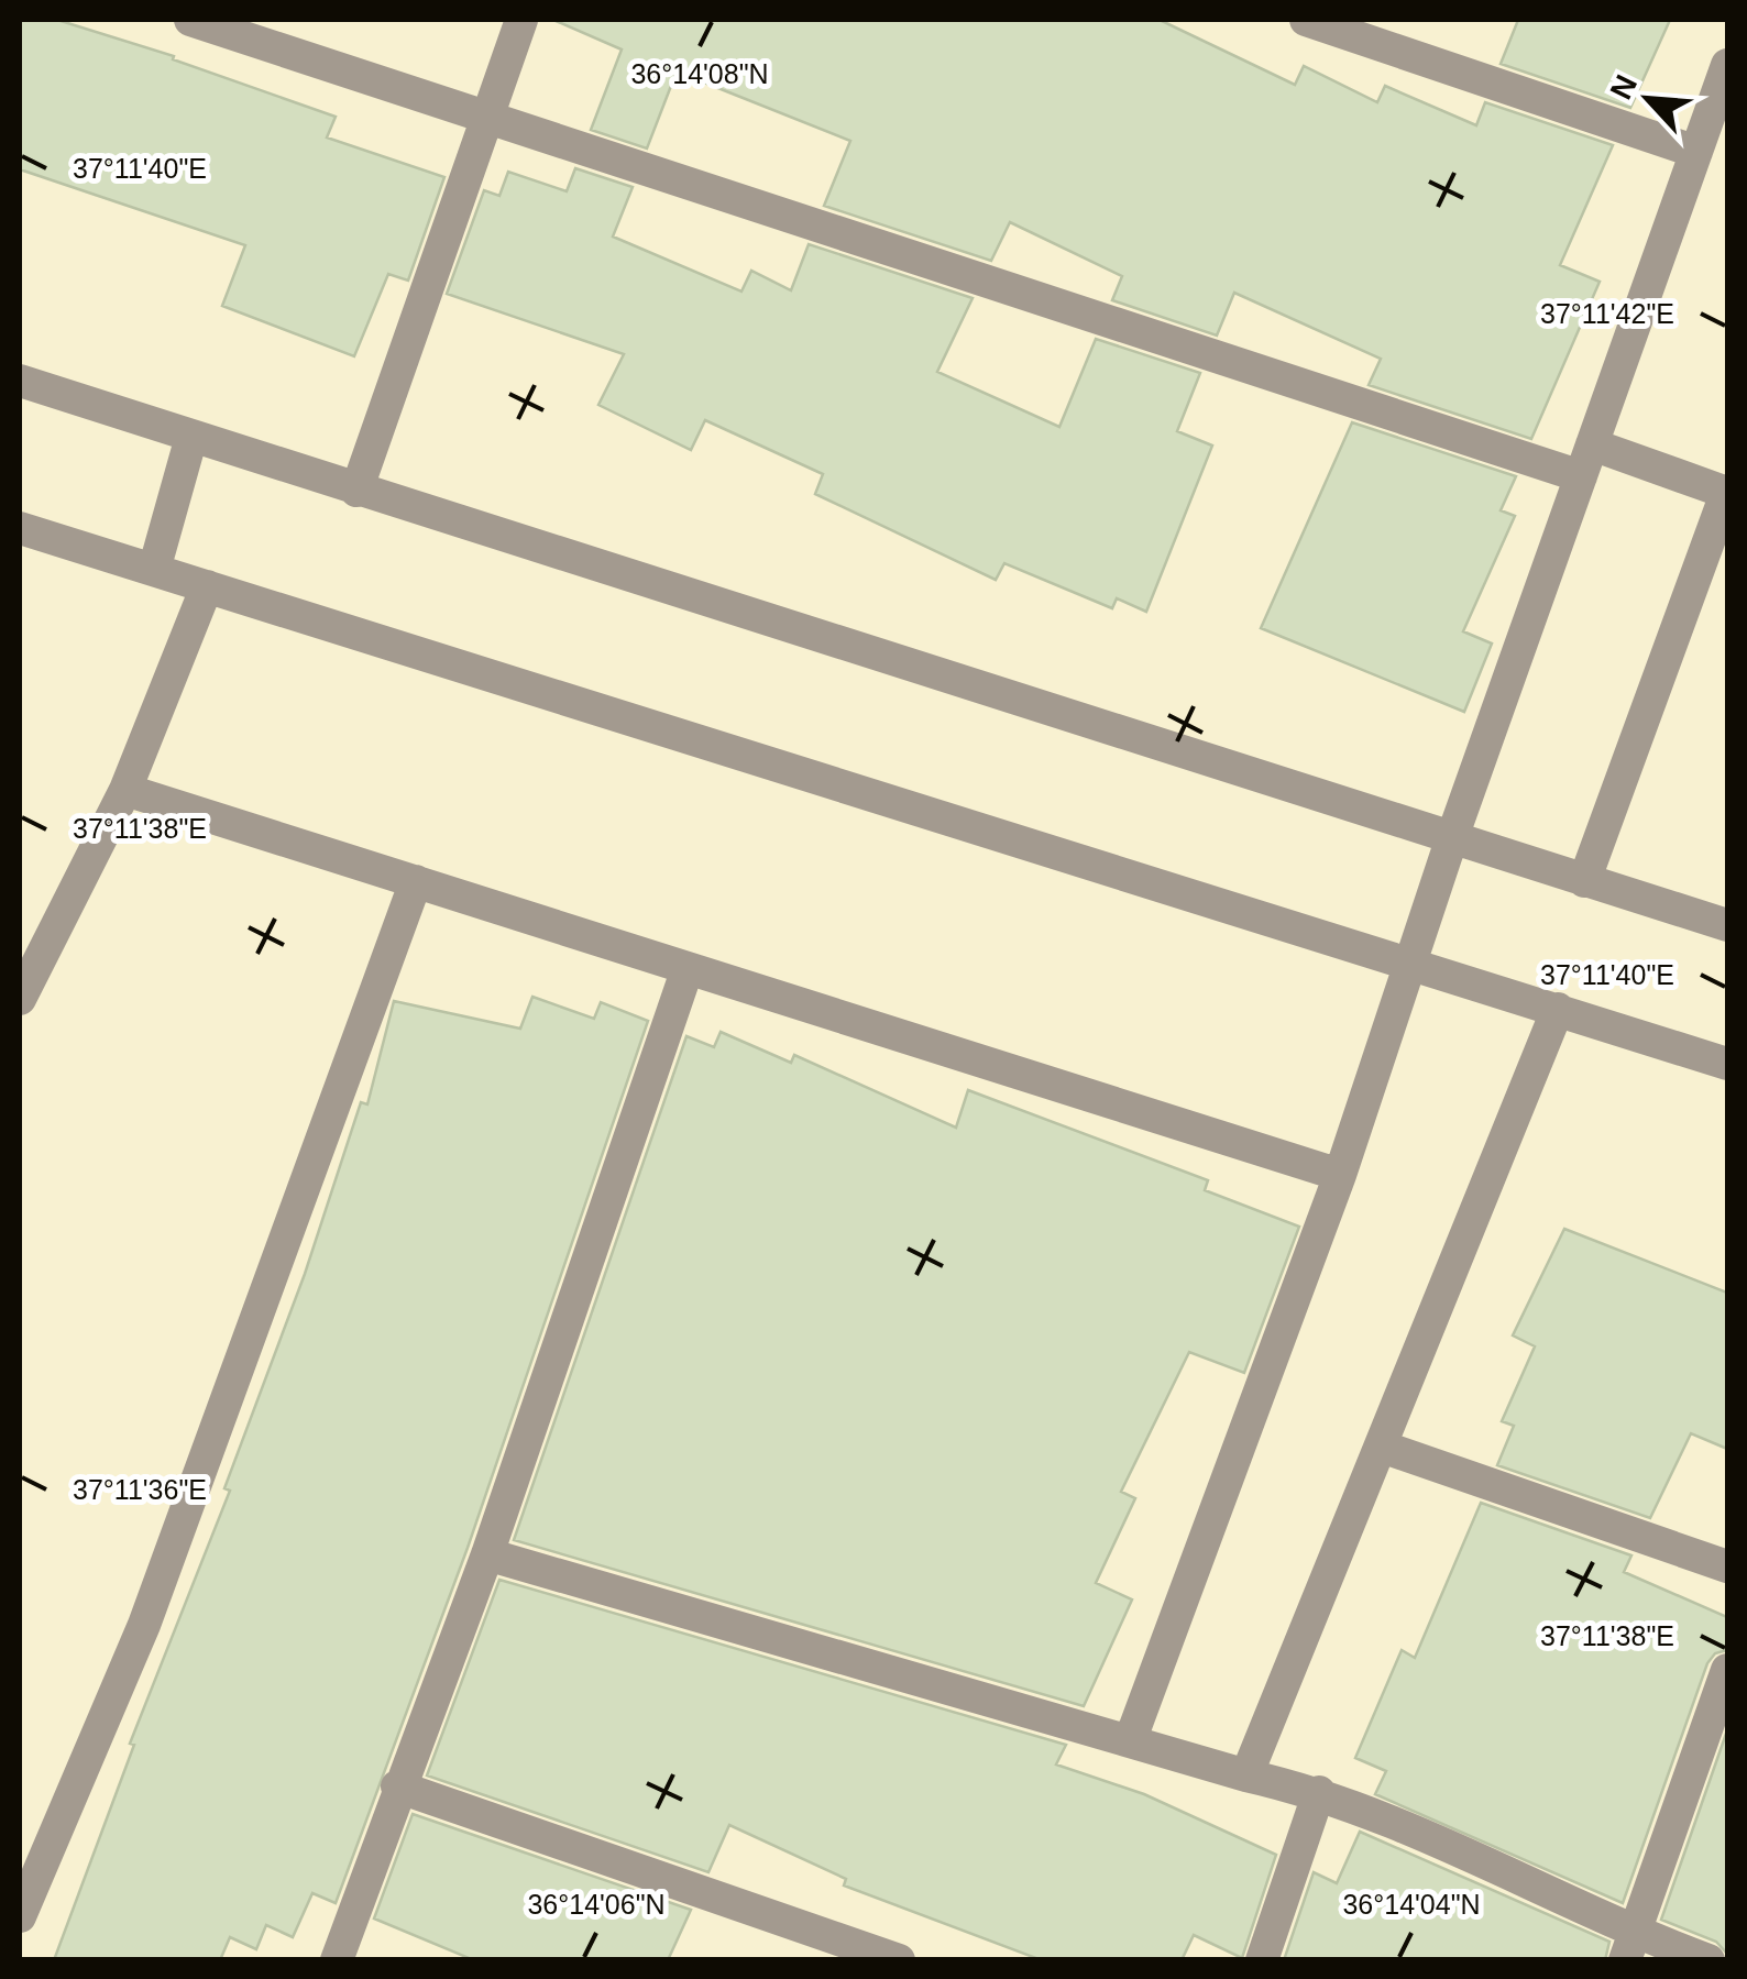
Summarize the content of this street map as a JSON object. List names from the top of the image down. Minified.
{"north":"top left","coordinates":["36°14'08\"N","37°11'40\"E","37°11'42\"E","37°11'38\"E","37°11'36\"E","36°14'06\"N","36°14'04\"N"]}
